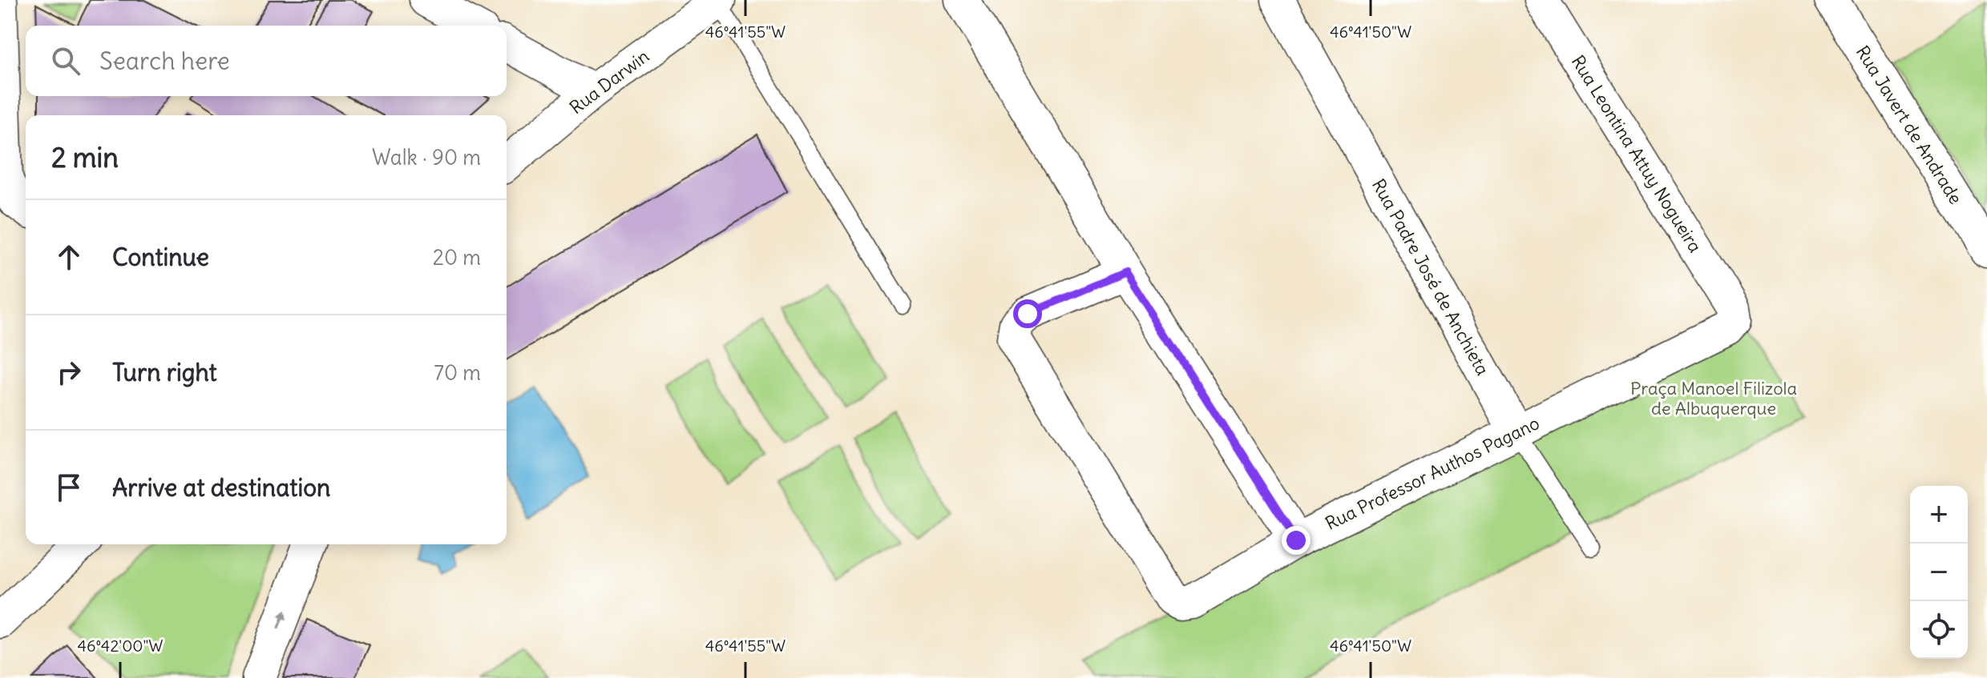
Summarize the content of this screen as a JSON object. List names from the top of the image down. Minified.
{"streets":{"street":["Rua Darwin","Rua Javert de Andrade","Rua Leontina Attuy Nogueira","Rua Padre José de Anchieta","Rua Professor Authos Pagano"]},"crossings":[["Rua Leontina Attuy Nogueira","Rua Professor Authos Pagano"],["Rua Padre José de Anchieta","Rua Professor Authos Pagano"]],"parks":["Praça Manoel Filizola de Albuquerque"],"page":{"search":"Search here","heading":["2 min","Walk · 90 m"],"list":[["Continue","20 m"],["Turn right","70 m"],"Arrive at destination"],"map_buttons":["+","−"]},"coordinates":["46°41'55\"W","46°41'50\"W","46°42'00\"W"]}
